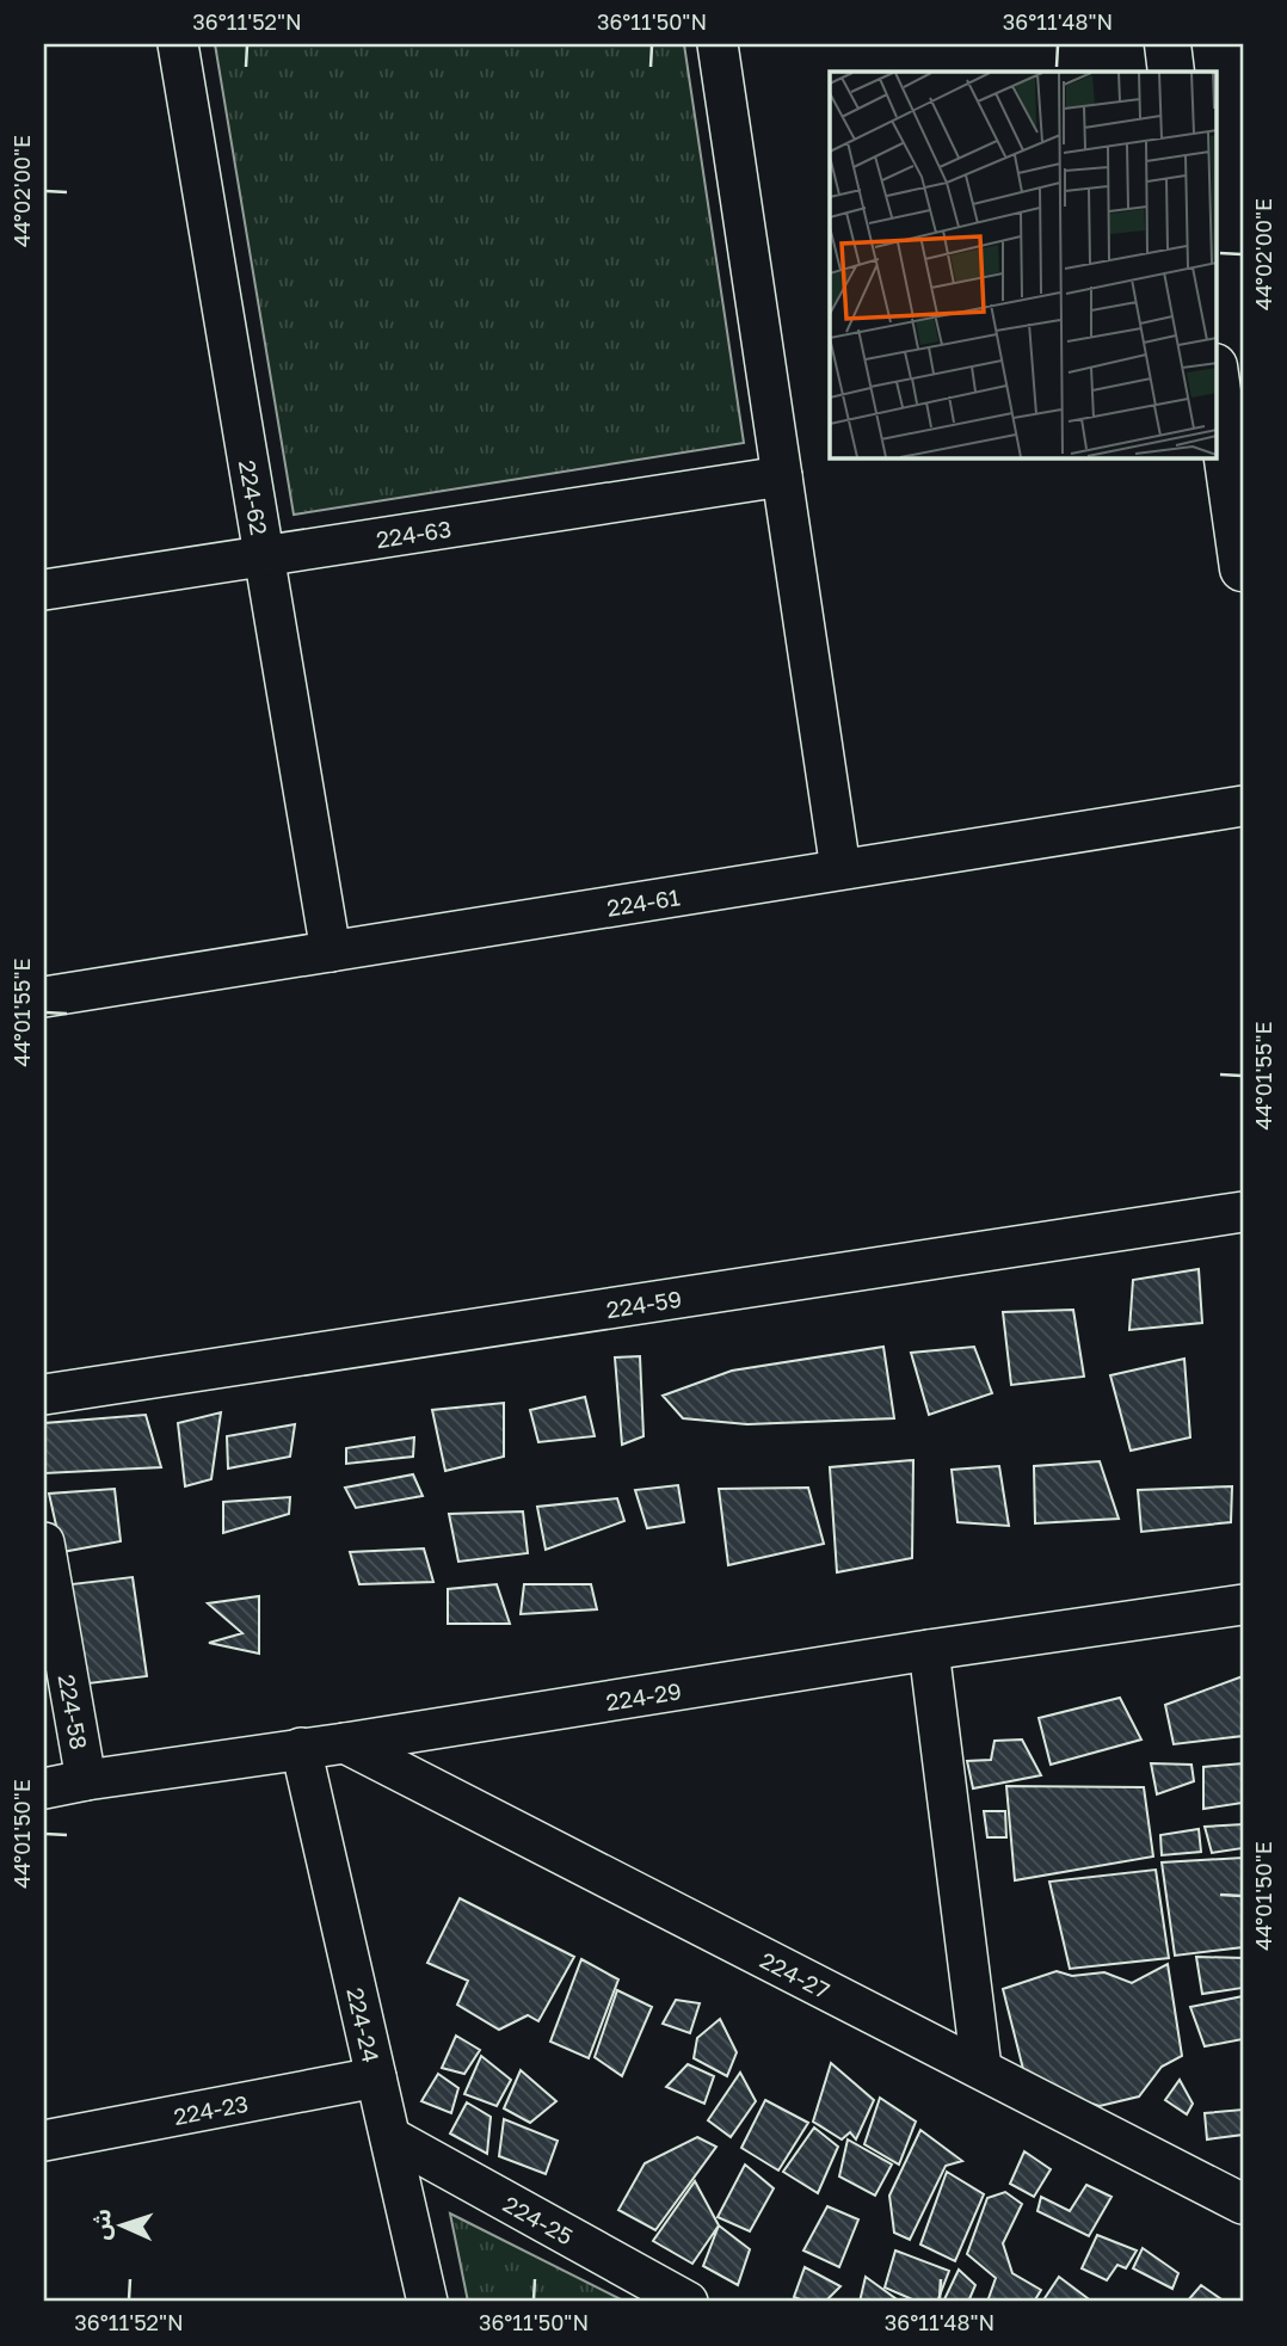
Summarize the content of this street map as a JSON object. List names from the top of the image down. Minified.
{"streets":{"street":["224-62","224-63","224-61","224-59","224-29","224-58","224-27","224-24","224-23","224-25"]},"crossings":[["224-62","224-63"],["224-62","224-61"],["224-29","224-58"],["224-29","224-27"],["224-29","224-24"],["224-24","224-23"],["224-24","224-25"]],"north":"left","coordinates":["36°11'52\"N","36°11'50\"N","36°11'48\"N","44°02'00\"E","44°01'55\"E","44°01'50\"E"]}
